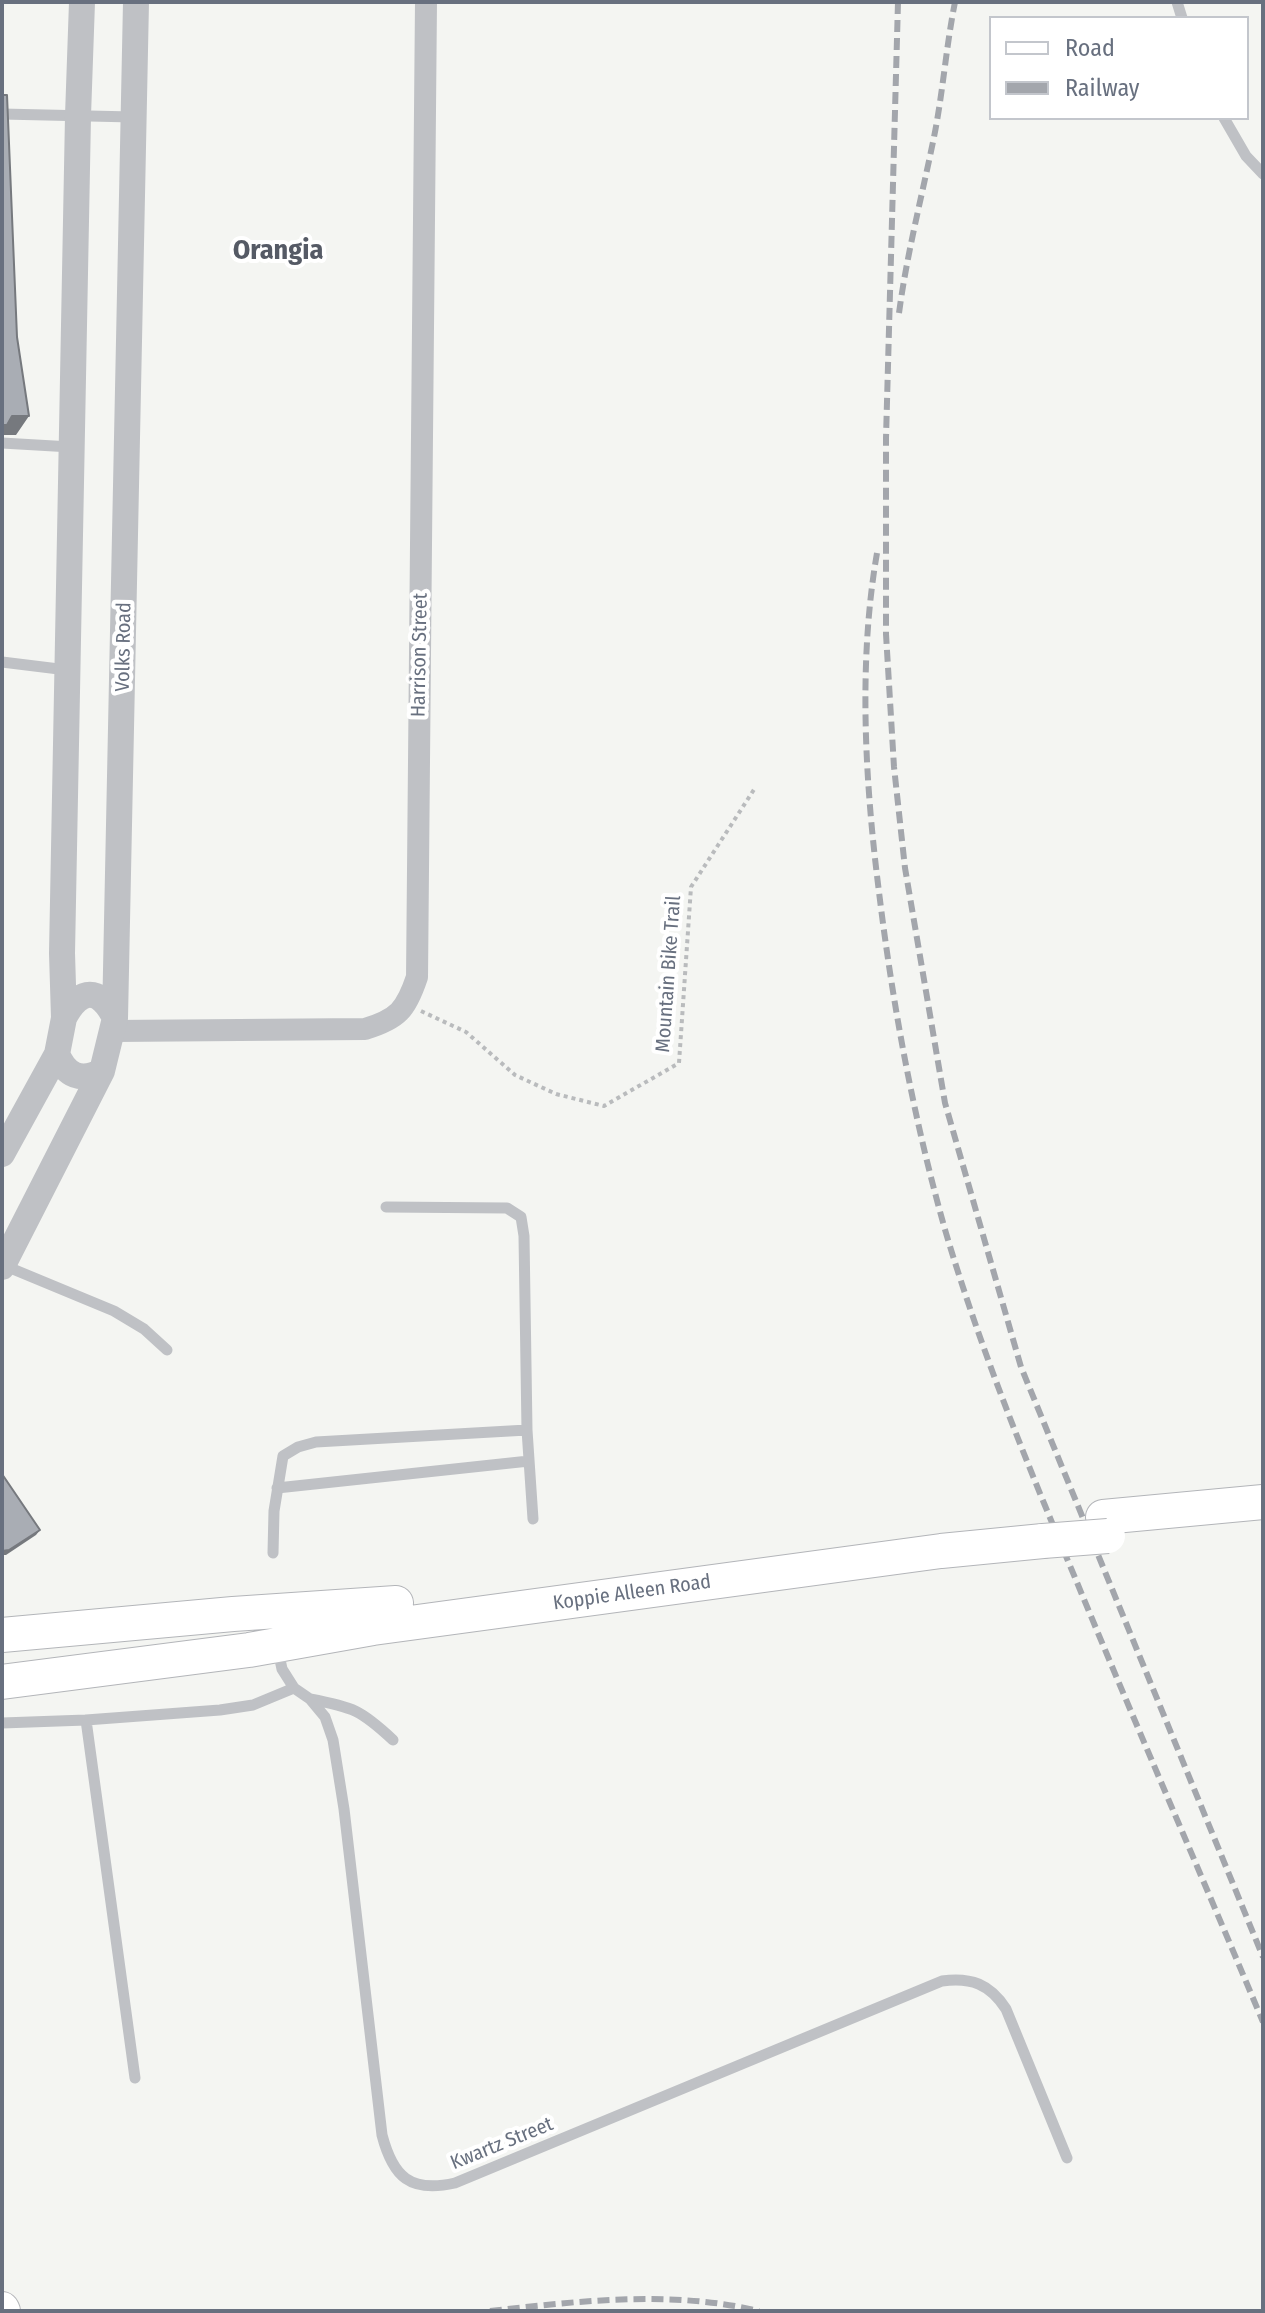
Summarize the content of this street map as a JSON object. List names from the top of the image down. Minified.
{"streets":{"main road":["Koppie Alleen Road"],"street":["Volks Road","Harrison Street"],"lane":["Kwartz Street"],"path":["Mountain Bike Trail"]},"crossings":[["Harrison Street","Mountain Bike Trail"]],"districts":["Orangia"],"legend":["Road","Railway"]}
